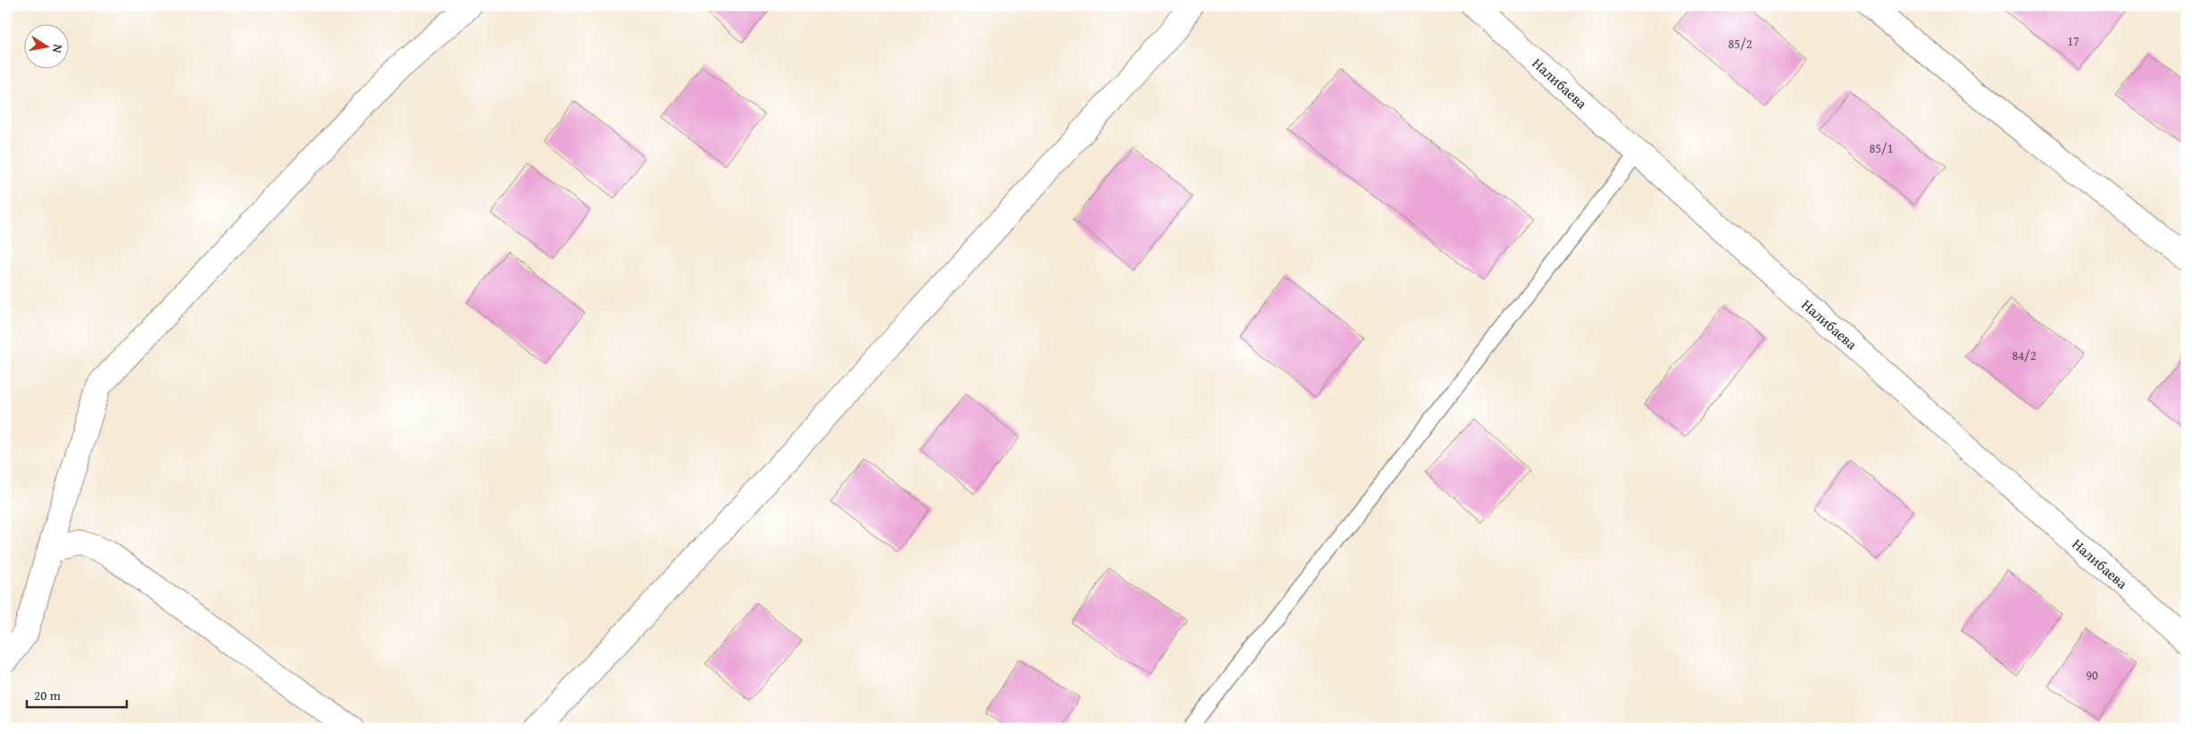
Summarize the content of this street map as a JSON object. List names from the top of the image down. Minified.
{"streets":{"street":["Налибаева"]},"house_numbers":["17","85/2","85/1","84/2","90"],"scale_bar":"20 m","north":"right"}
